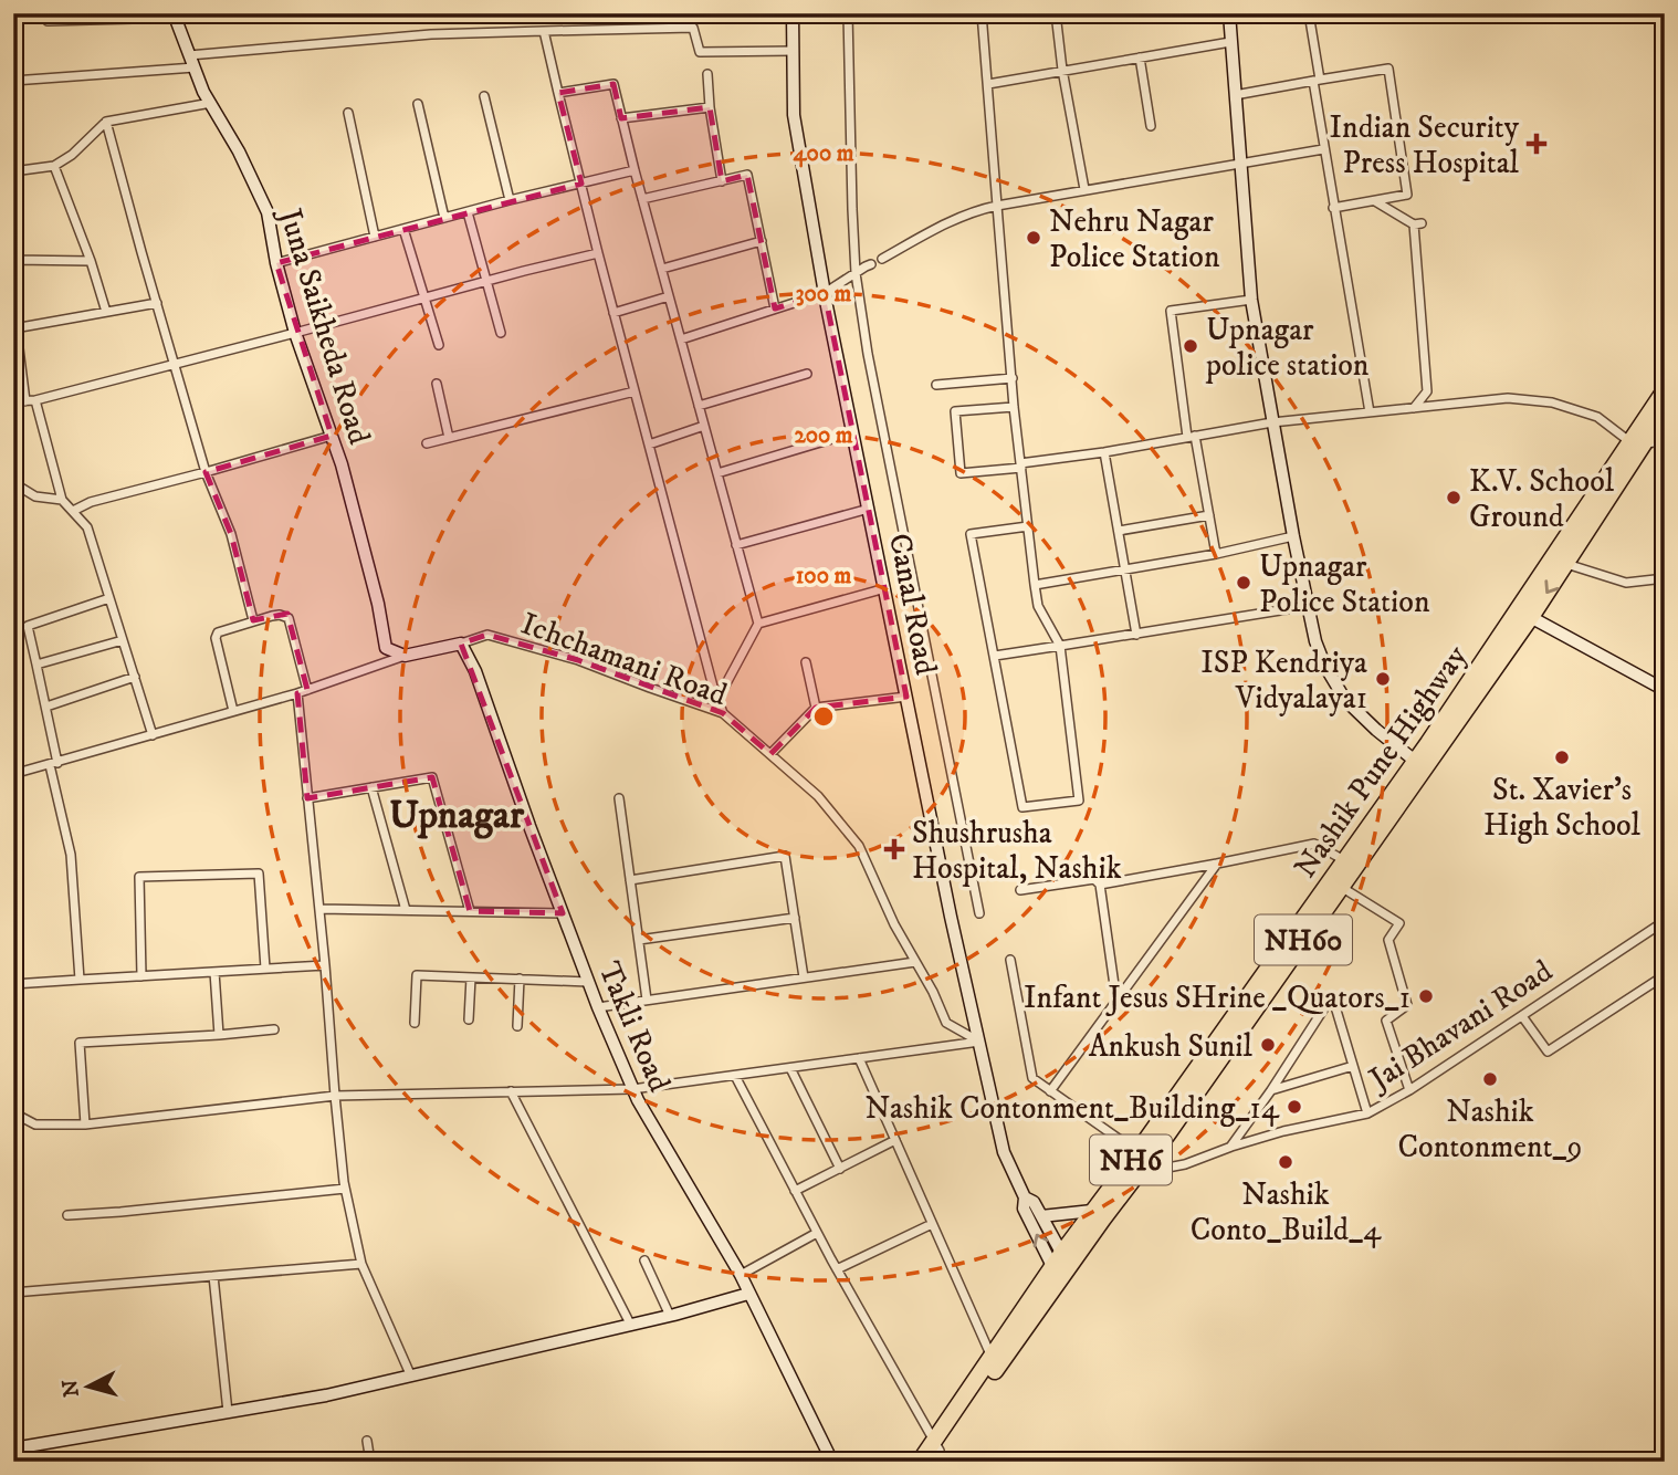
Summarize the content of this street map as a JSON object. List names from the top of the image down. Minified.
{"streets":{"highway":["Nashik Pune Highway","NH60","NH6"],"main road":["Juna Saikheda Road","Canal Road","Takli Road"],"street":["Ichchamani Road","Jai Bhavani Road"]},"crossings":[["Canal Road","Ichchamani Road"],["Canal Road","Nashik Pune Highway"],["Ichchamani Road","Takli Road"],["Nashik Pune Highway","Jai Bhavani Road"]],"districts":["Upnagar"],"places":{"health":["Indian Security Press Hospital","Shushrusha Hospital, Nashik"],"other":["Nehru Nagar Police Station","Upnagar police station","K.V. School Ground","Upnagar Police Station","ISP Kendriya Vidyalaya1","St. Xavier's High School","Infant Jesus SHrine _Quators_1","Ankush Sunil","Nashik Contonment_9","Nashik Contonment_Building_14","Nashik Conto_Build_4"]},"north":"left","rings":["400 m","300 m","200 m","100 m"]}
